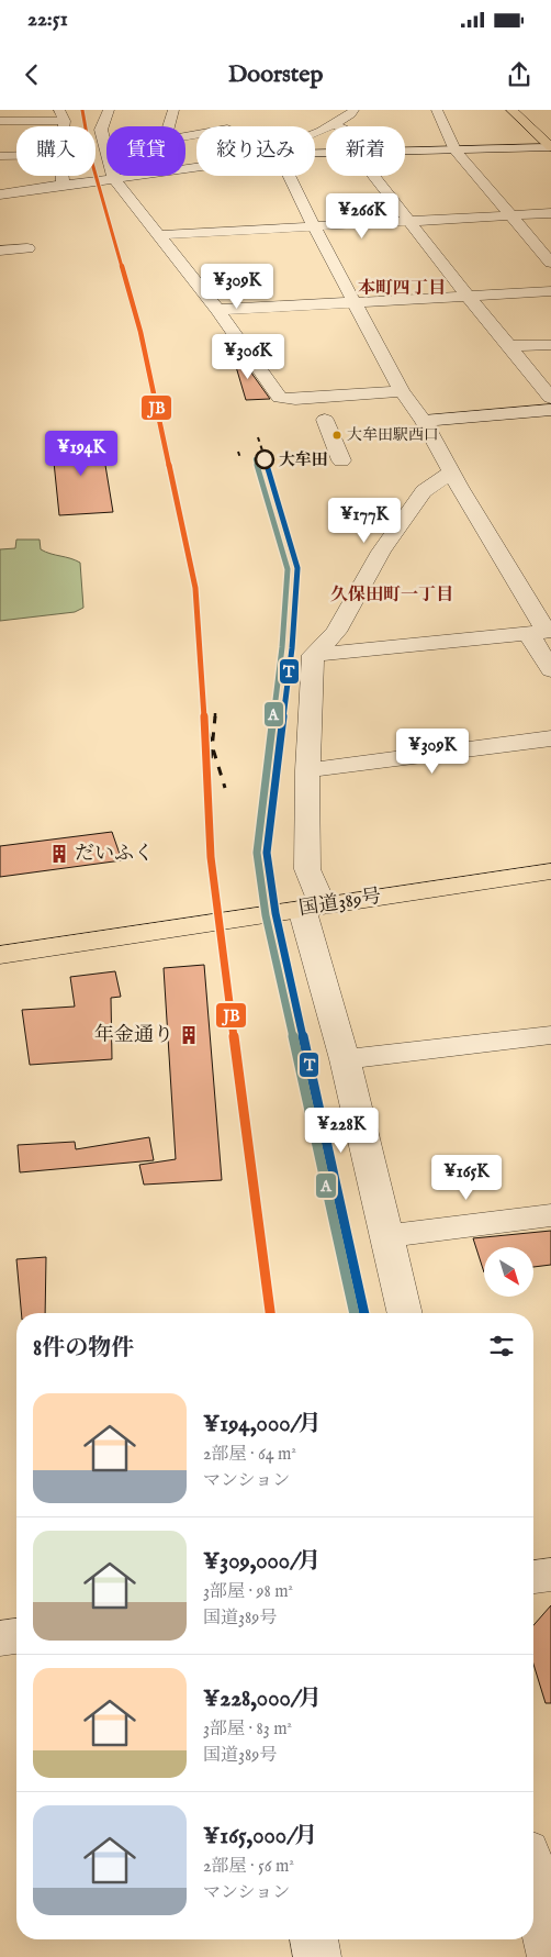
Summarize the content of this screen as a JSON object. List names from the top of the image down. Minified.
{"streets":{"highway":["国道389号"]},"districts":["本町四丁目","久保田町一丁目"],"places":{"other":["大牟田駅西口","大牟田"],"building":["だいふく","年金通り"]},"lines":["transit line JB","transit line T","transit line A"],"north":"bottom right","page":{"status":"22:51","header":"Doorstep","chip":["購入","賃貸","絞り込み","新着"],"price":["¥266K","¥309K","¥306K","¥194K","¥177K","¥309K","¥228K","¥165K"],"heading":"8件の物件","list":[{"name":"¥194,000/月","note":"2部屋 · 64 m² · マンション"},{"name":"¥309,000/月","note":"3部屋 · 98 m² · 国道389号"},{"name":"¥228,000/月","note":"3部屋 · 83 m² · 国道389号"},{"name":"¥165,000/月","note":"2部屋 · 56 m² · マンション"}]}}
